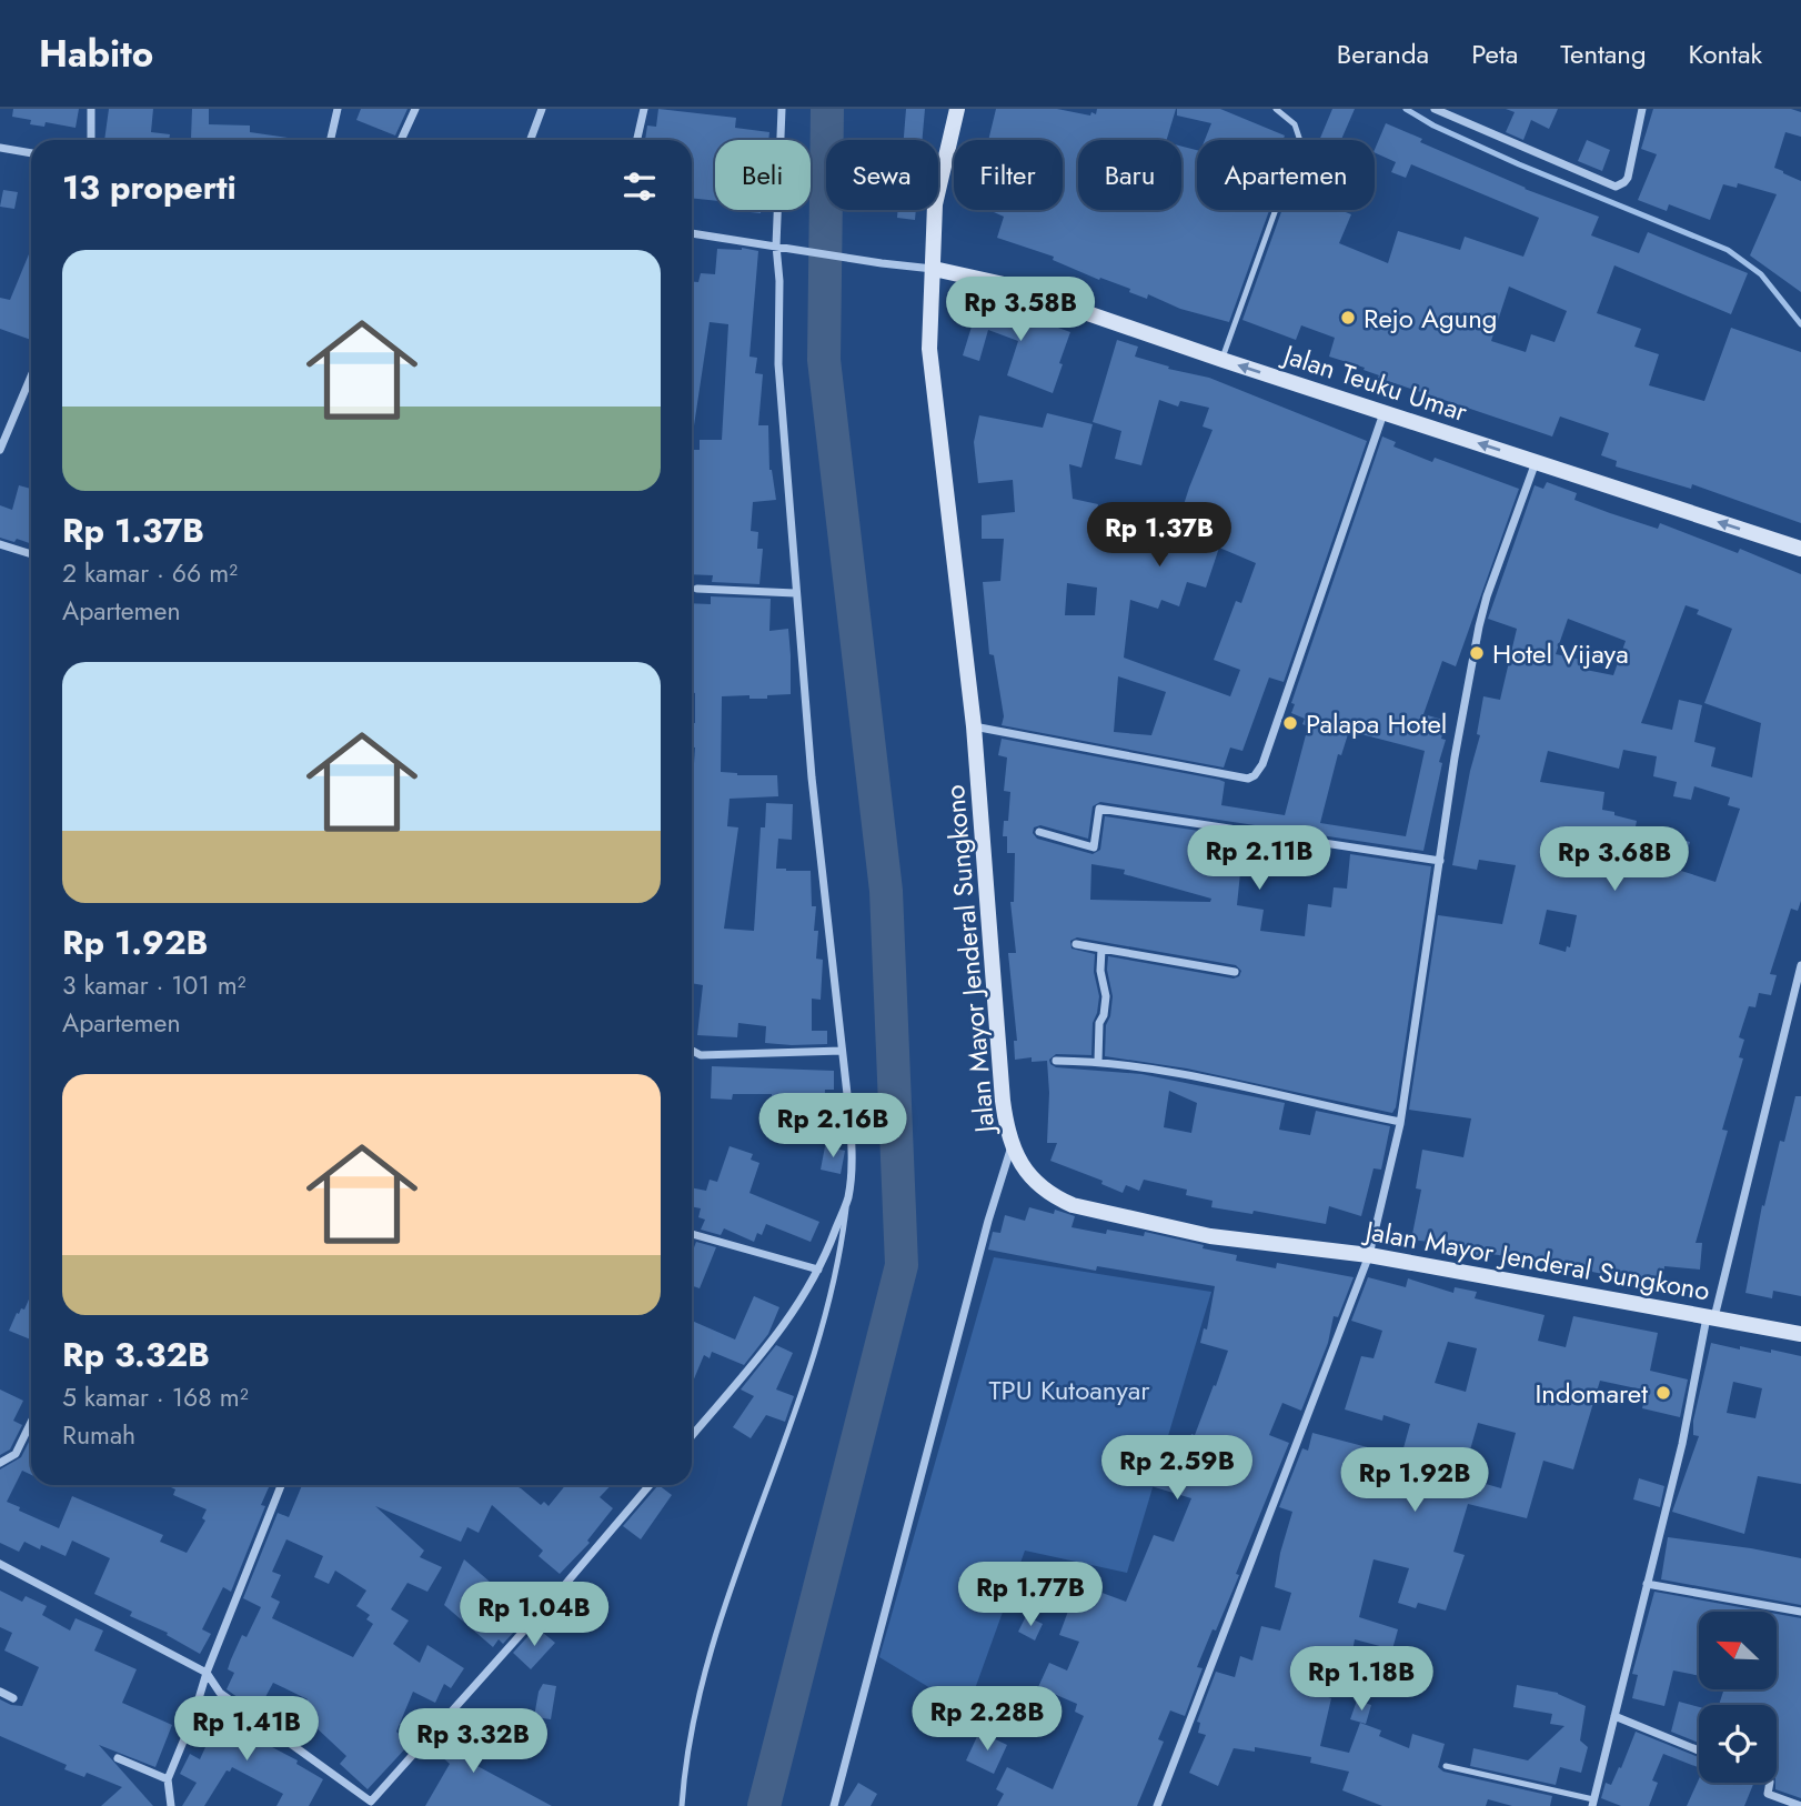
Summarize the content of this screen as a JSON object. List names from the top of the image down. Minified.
{"streets":{"main road":["Jalan Teuku Umar","Jalan Mayor Jenderal Sungkono"]},"crossings":[["Jalan Teuku Umar","Jalan Mayor Jenderal Sungkono"]],"one_way":["Jalan Teuku Umar"],"parks":["TPU Kutoanyar"],"places":["Rejo Agung","Hotel Vijaya","Palapa Hotel","Indomaret"],"north":"top left","page":{"header":"Habito","nav":["Beranda","Peta","Tentang","Kontak"],"chip":["Beli","Sewa","Filter","Baru","Apartemen"],"heading":"13 properti","list":[{"name":"Rp 1.37B","note":"2 kamar · 66 m² · Apartemen"},{"name":"Rp 1.92B","note":"3 kamar · 101 m² · Apartemen"},{"name":"Rp 3.32B","note":"5 kamar · 168 m² · Rumah"}],"price":["Rp 3.58B","Rp 1.37B","Rp 2.11B","Rp 3.68B","Rp 2.16B","Rp 2.59B","Rp 1.92B","Rp 1.77B","Rp 1.04B","Rp 1.18B","Rp 2.28B","Rp 1.41B","Rp 3.32B"]}}
